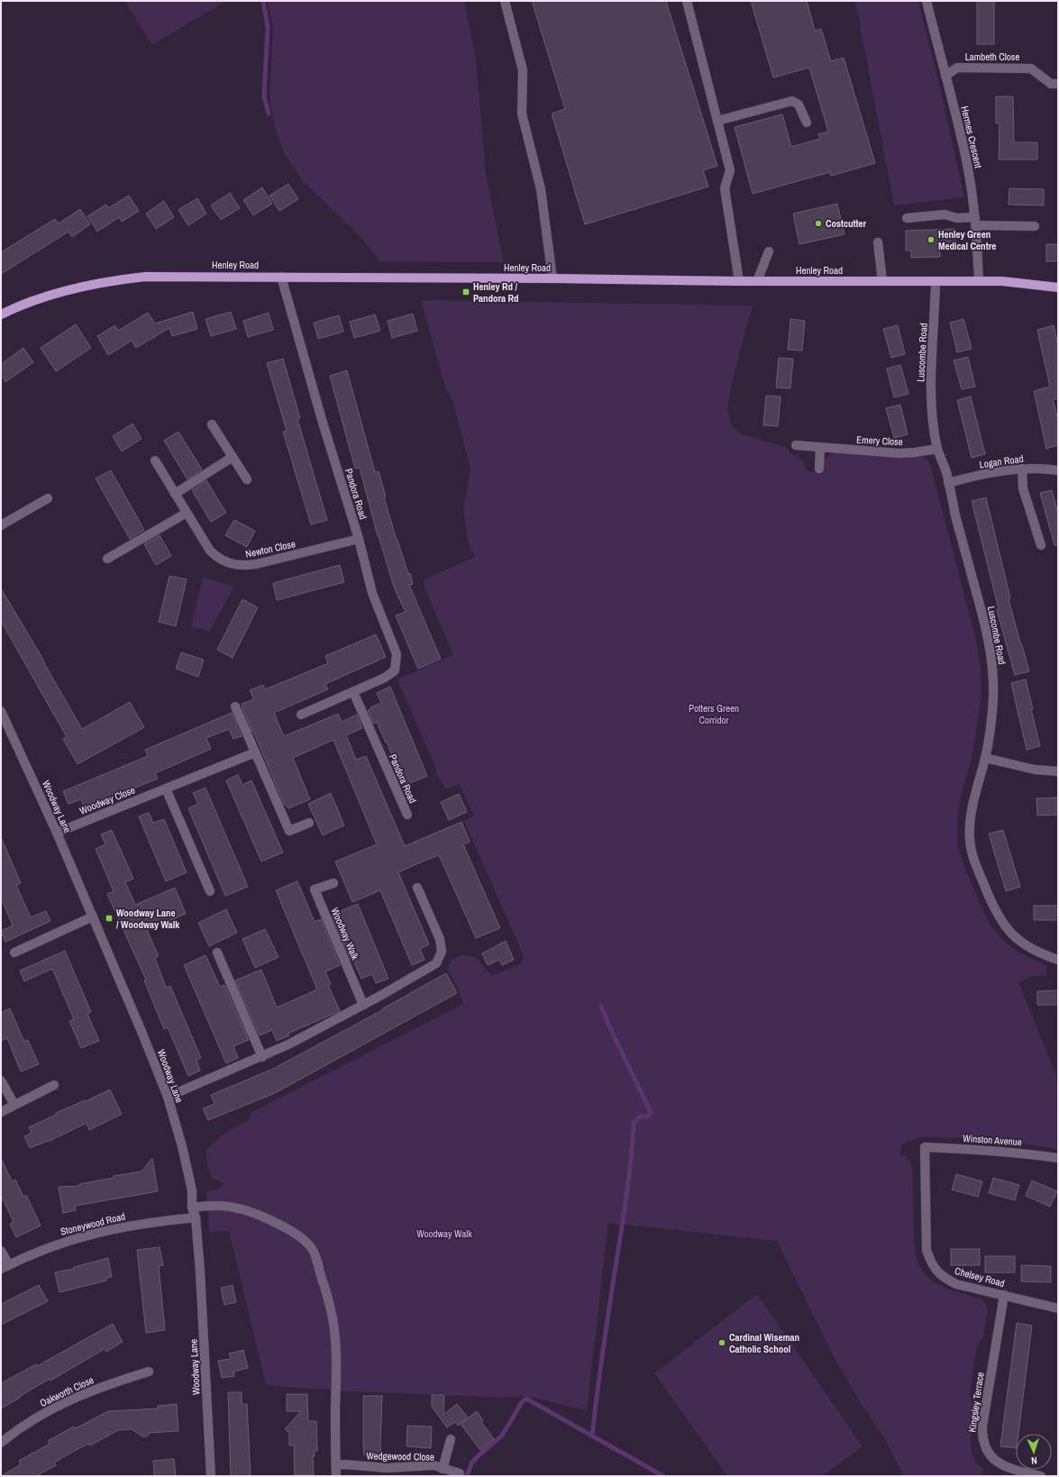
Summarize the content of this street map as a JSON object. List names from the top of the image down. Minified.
{"streets":{"main road":["Henley Road"],"street":["Lambeth Close","Hermes Crescent","Luscombe Road","Emery Close","Logan Road","Pandora Road","Newton Close","Woodway Close","Woodway Lane","Woodway Walk","Winston Avenue","Stoneywood Road","Chelsey Road","Oakworth Close","Kingsley Terrace","Wedgewood Close"]},"crossings":[["Lambeth Close","Hermes Crescent"],["Hermes Crescent","Henley Road"],["Henley Road","Luscombe Road"],["Henley Road","Pandora Road"],["Luscombe Road","Emery Close"],["Luscombe Road","Logan Road"],["Pandora Road","Newton Close"],["Woodway Close","Woodway Lane"],["Woodway Lane","Stoneywood Road"],["Winston Avenue","Chelsey Road"],["Chelsey Road","Kingsley Terrace"]],"parks":["Potters Green Corridor","Woodway Walk"],"places":{"other":["Costcutter","Henley Green Medical Centre","Cardinal Wiseman Catholic School"],"transit":["Henley Rd / Pandora Rd","Woodway Lane / Woodway Walk"]},"north":"bottom"}
